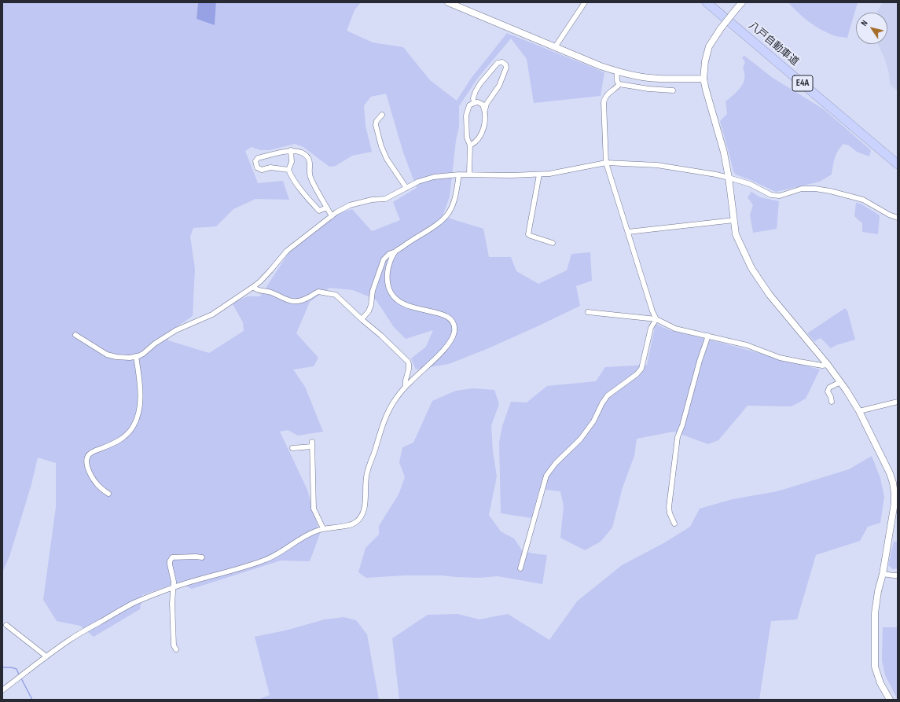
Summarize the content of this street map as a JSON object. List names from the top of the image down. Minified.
{"streets":{"highway":["八戸自動車道","E4A"]},"north":"top left"}
